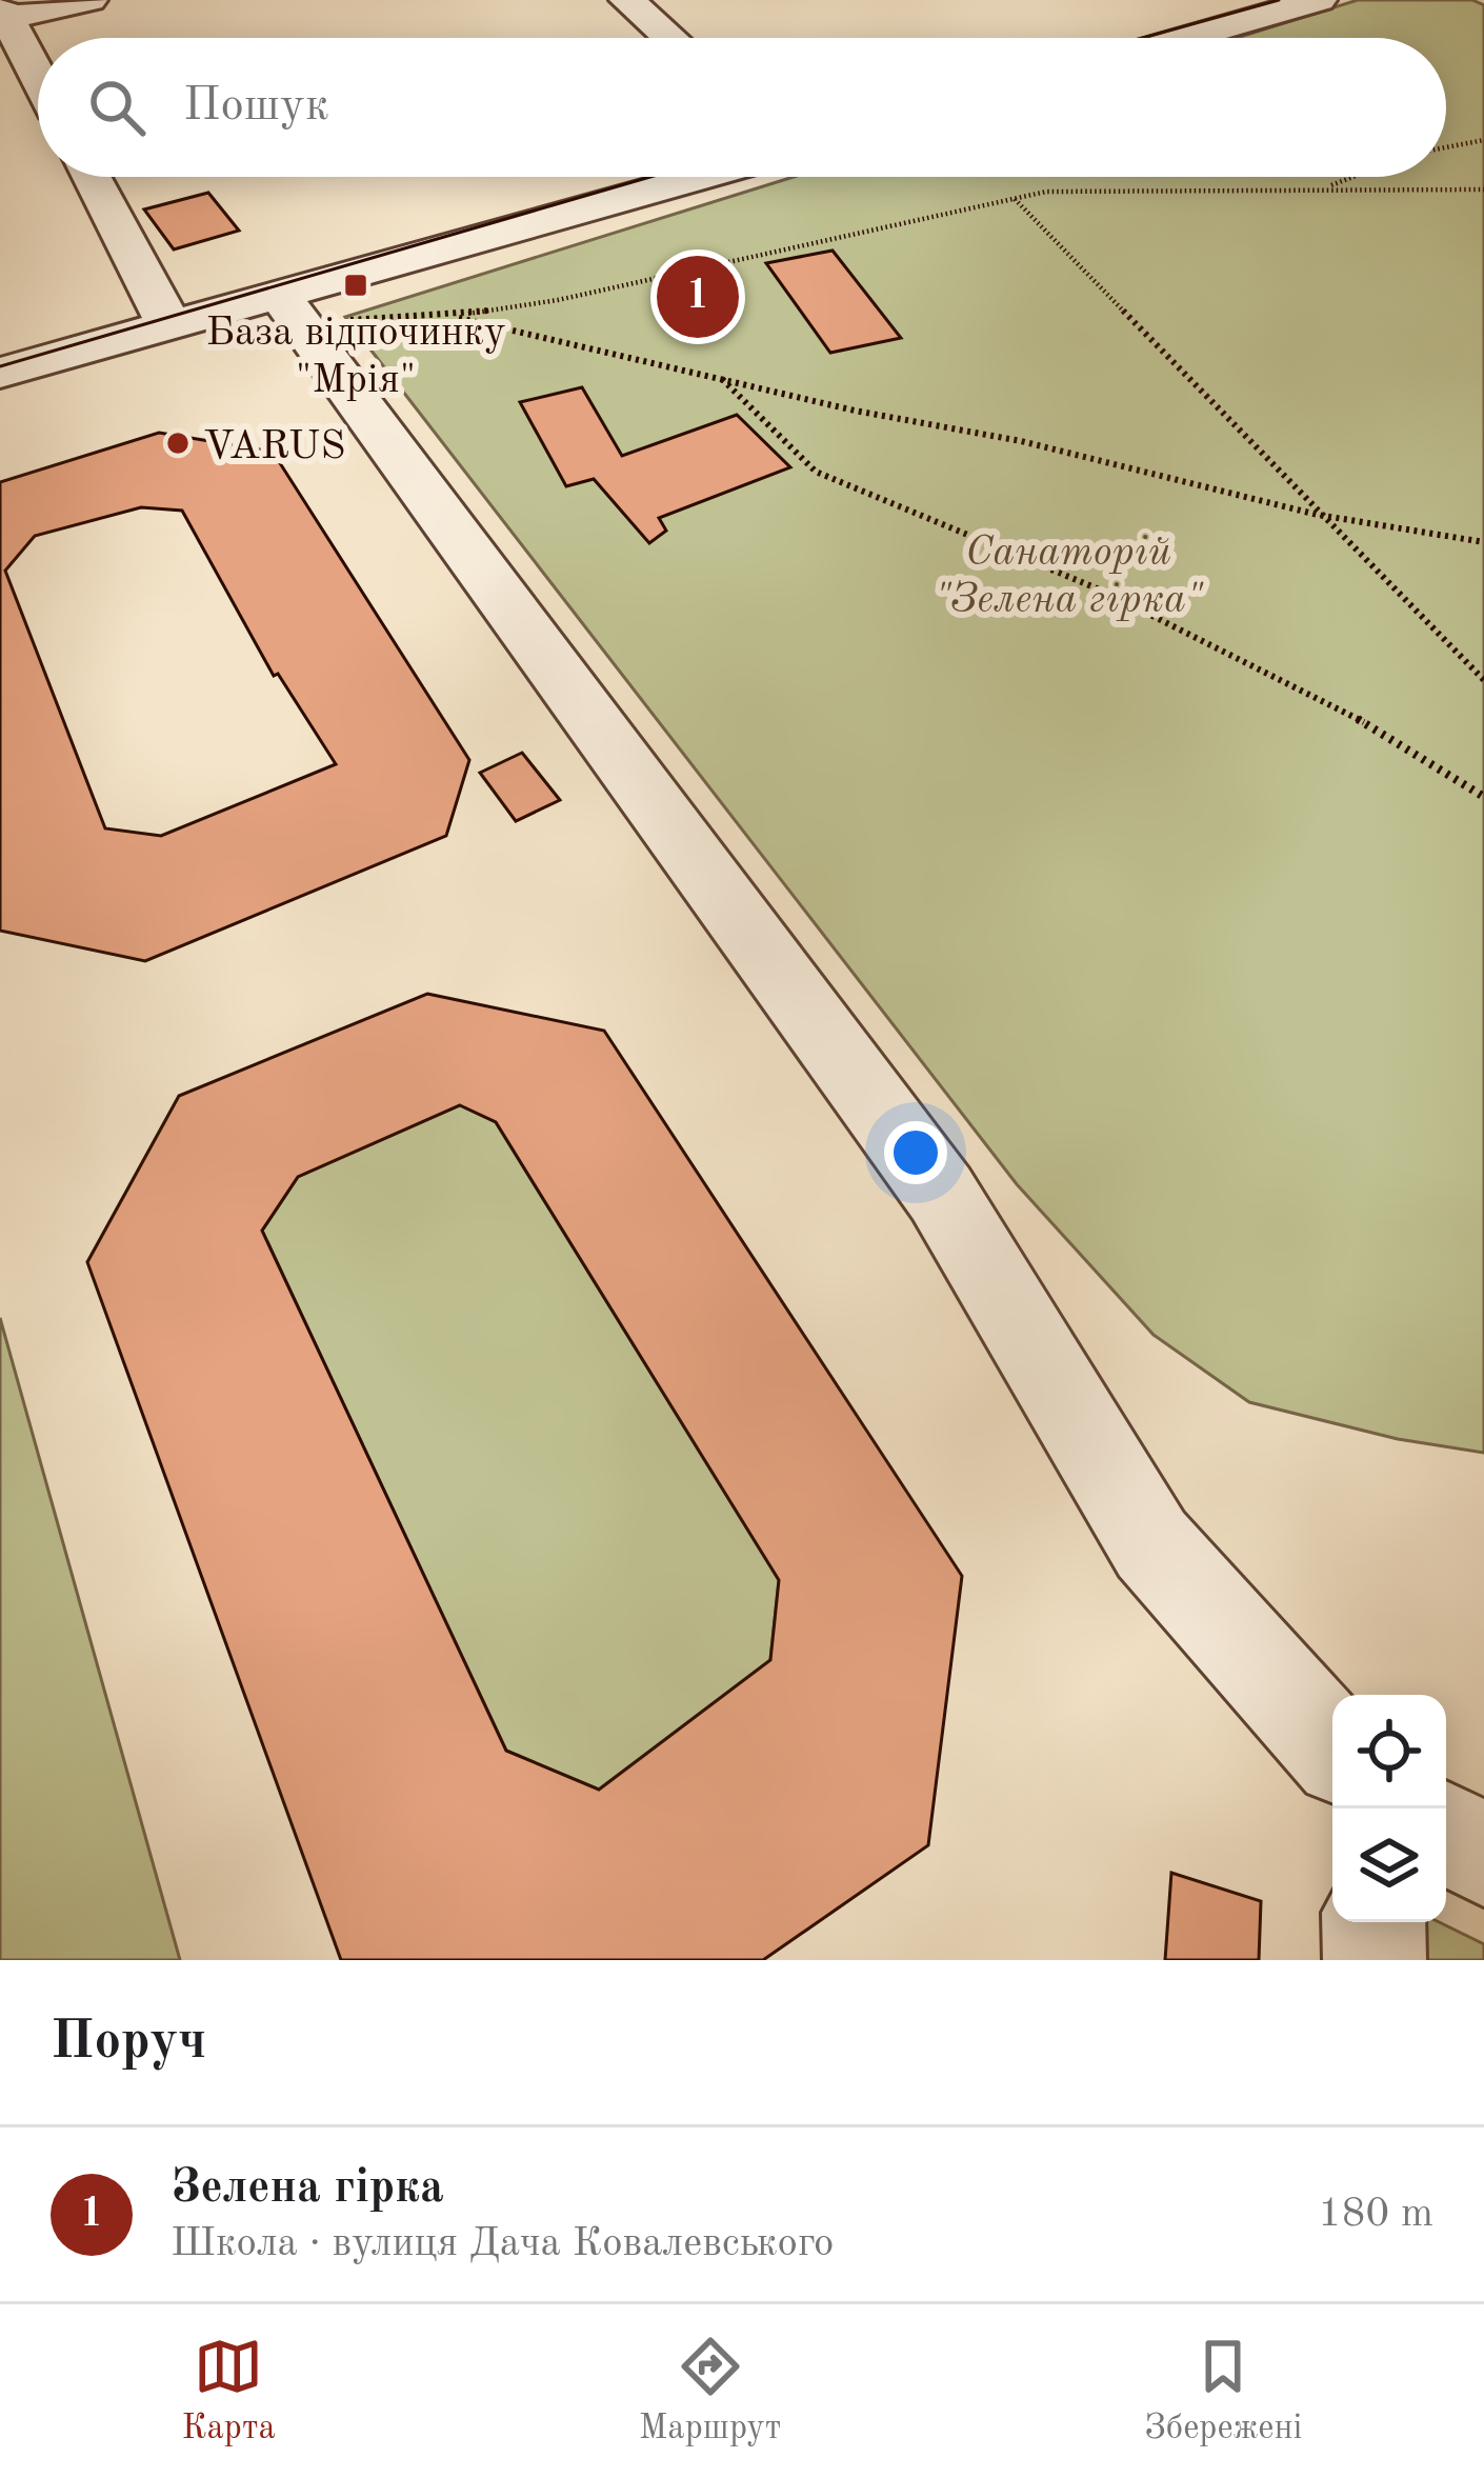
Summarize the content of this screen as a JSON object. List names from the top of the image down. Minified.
{"parks":["Санаторій \"Зелена гірка\""],"places":{"transit":["База відпочинку \"Мрія\""],"other":["VARUS"]},"page":{"search":"Пошук","pins":"1","heading":"Поруч","list":[{"mark":"1","name":"Зелена гірка","note":"Школа · вулиця Дача Ковалевського","value":"180 m"}],"nav":["Карта","Маршрут","Збережені"]}}
